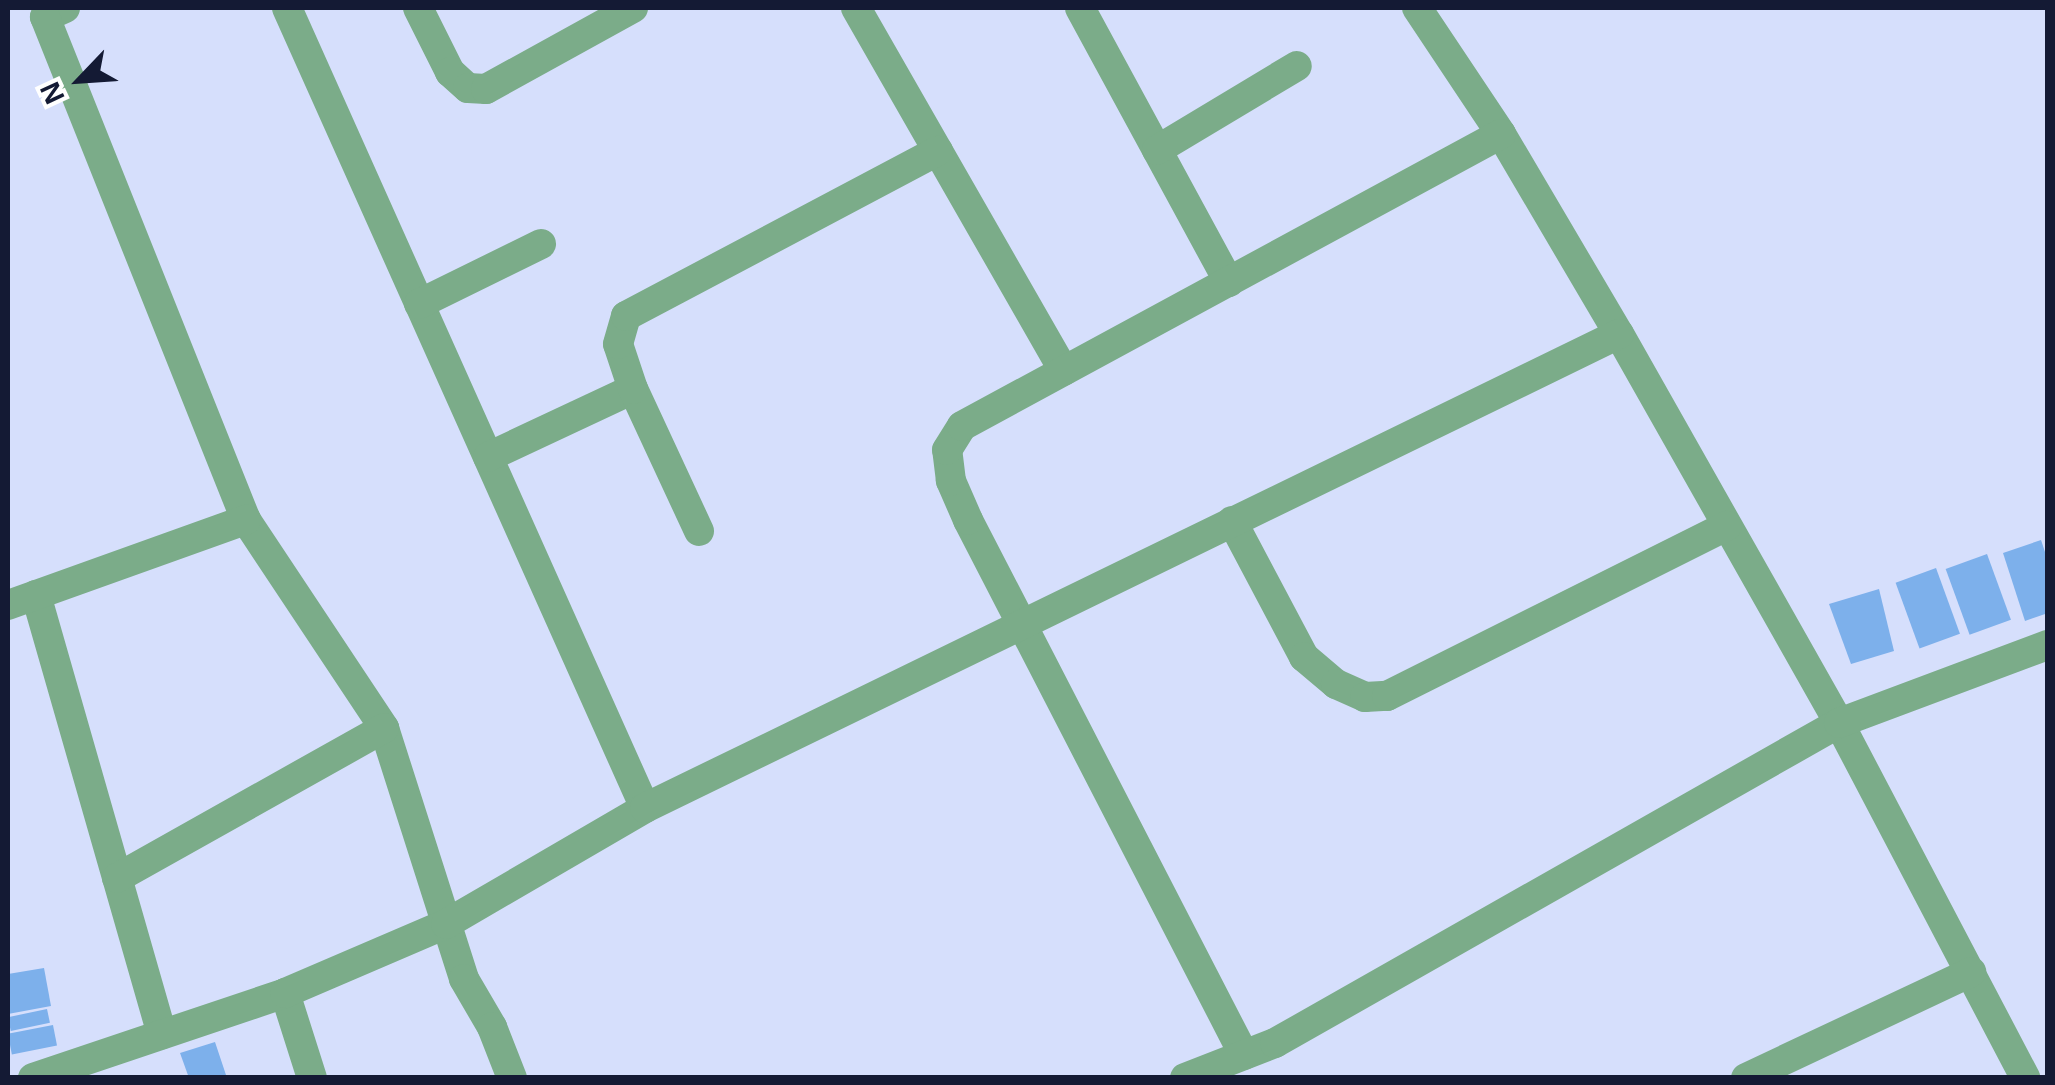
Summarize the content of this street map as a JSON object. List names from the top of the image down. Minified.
{"north":"bottom left"}
